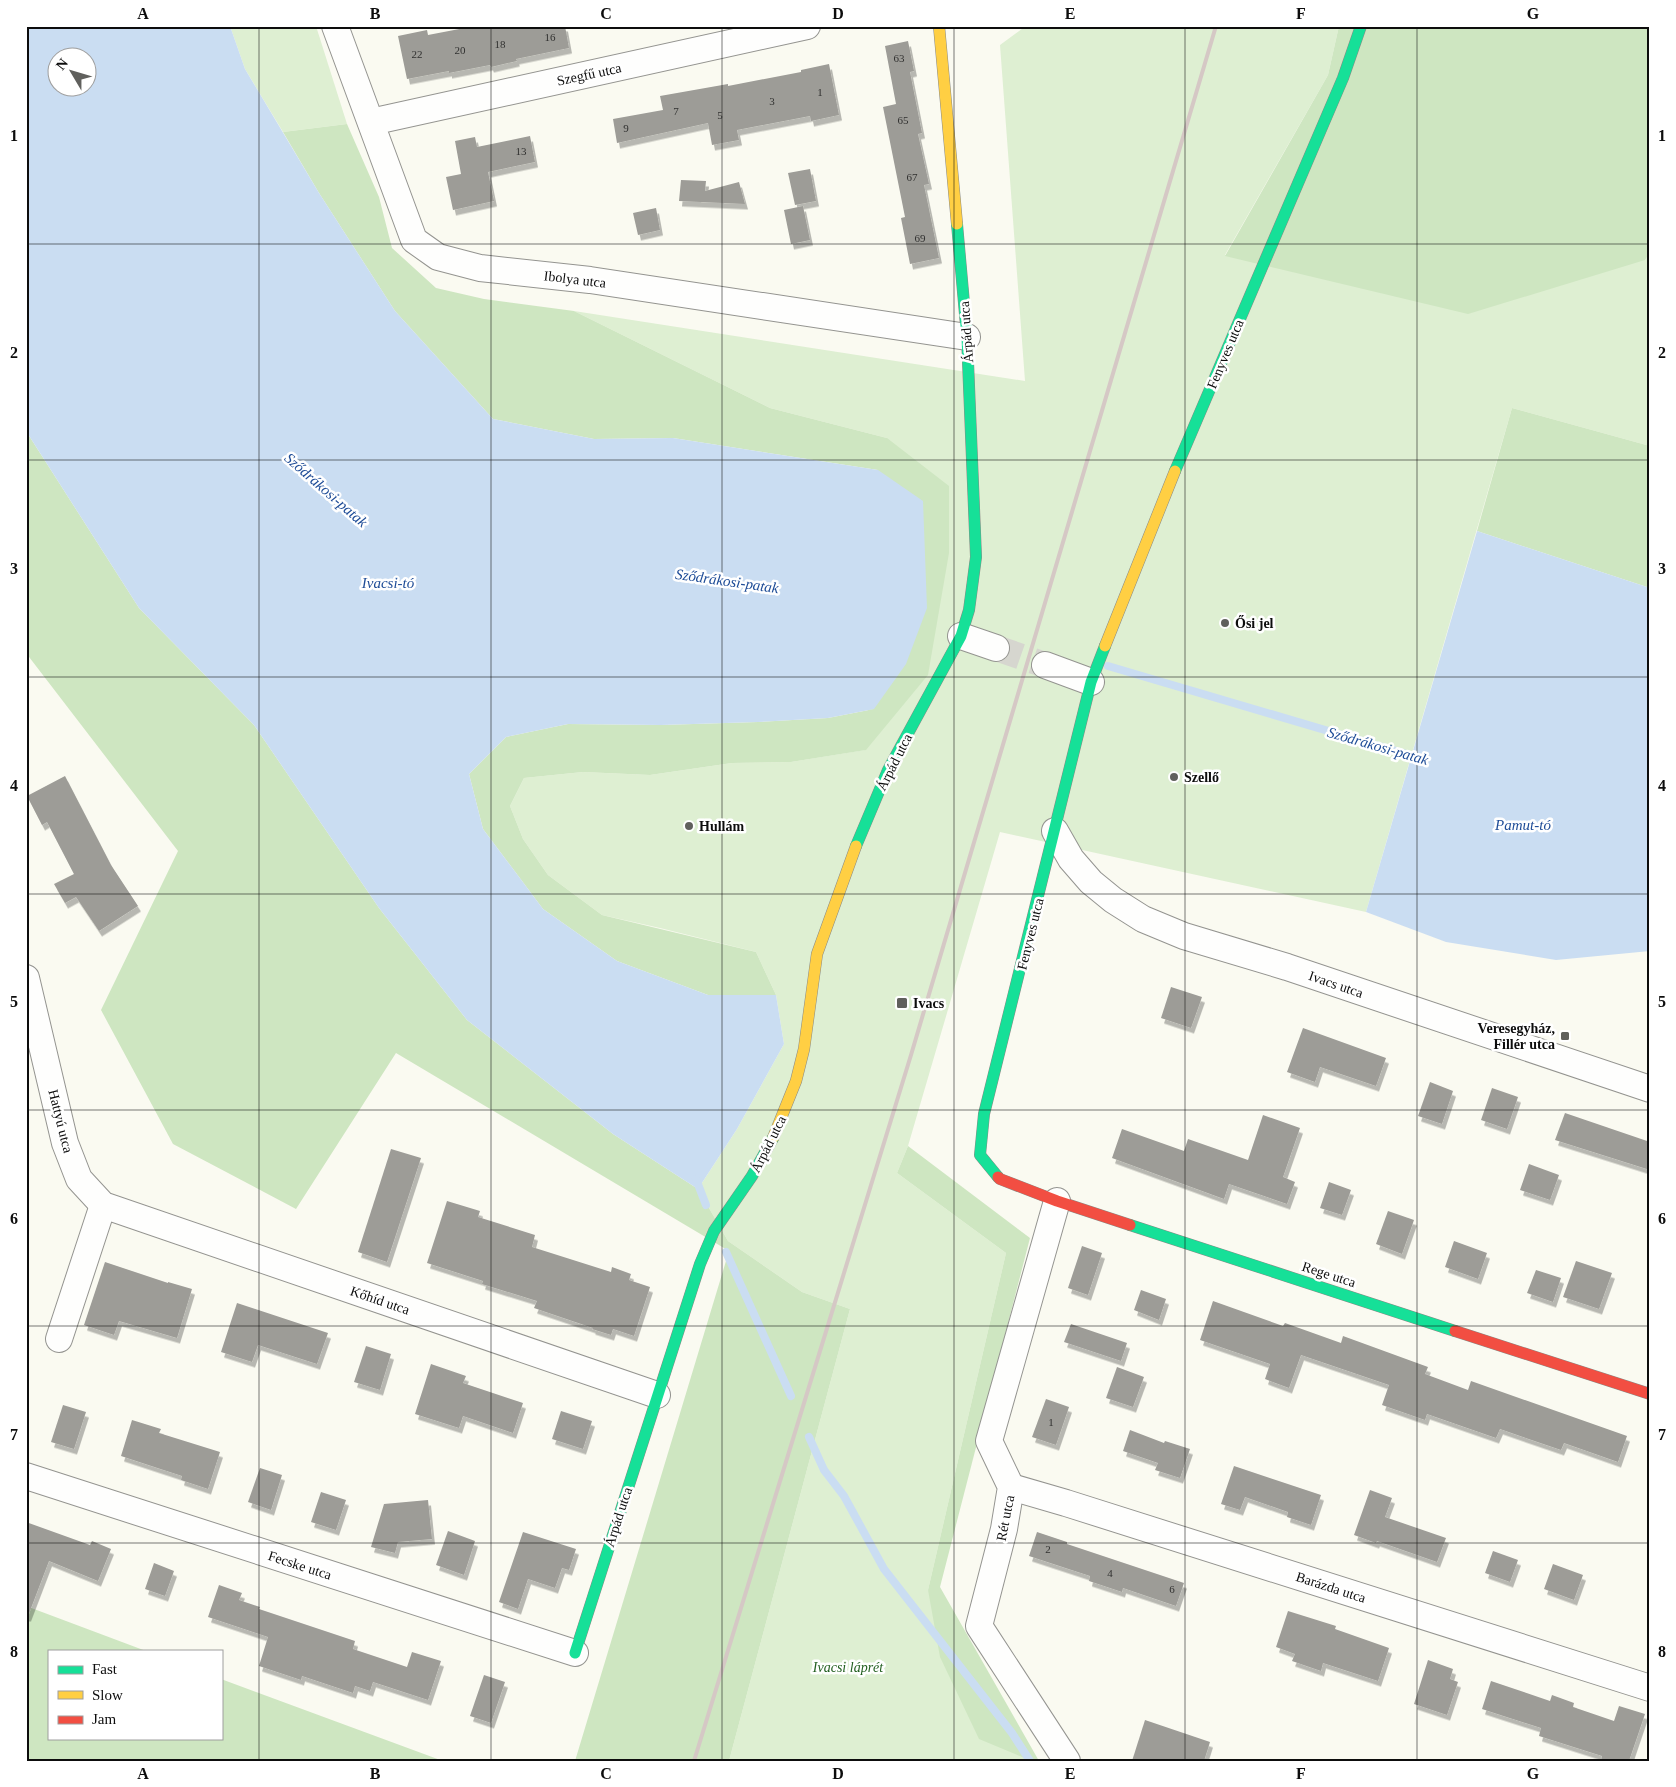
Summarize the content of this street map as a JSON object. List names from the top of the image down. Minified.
{"streets":{"street":["Szegfű utca","Ibolya utca","Árpád utca","Fenyves utca","Ivacs utca","Hattyú utca","Rege utca","Kőhíd utca","Rét utca","Fecske utca","Barázda utca"]},"crossings":[["Szegfű utca","Ibolya utca"],["Ibolya utca","Árpád utca"],["Árpád utca","Kőhíd utca"],["Árpád utca","Fecske utca"],["Fenyves utca","Ivacs utca"],["Fenyves utca","Rege utca"],["Hattyú utca","Kőhíd utca"],["Rege utca","Rét utca"],["Rét utca","Barázda utca"]],"water":["Sződrákosi-patak","Ivacsi-tó","Pamut-tó"],"parks":["Ivacsi láprét"],"places":{"other":["Ősi jel","Szellő","Hullám"],"transit":["Ivacs","Veresegyház, Fillér utca"]},"house_numbers":["16","18","20","22","63","1","3","7","5","65","9","13","67","69","1","2","4","6"],"legend":["Fast","Slow","Jam"],"north":"top left","grid":{"columns":["A","B","C","D","E","F","G"],"rows":["1","2","3","4","5","6","7","8"]}}
